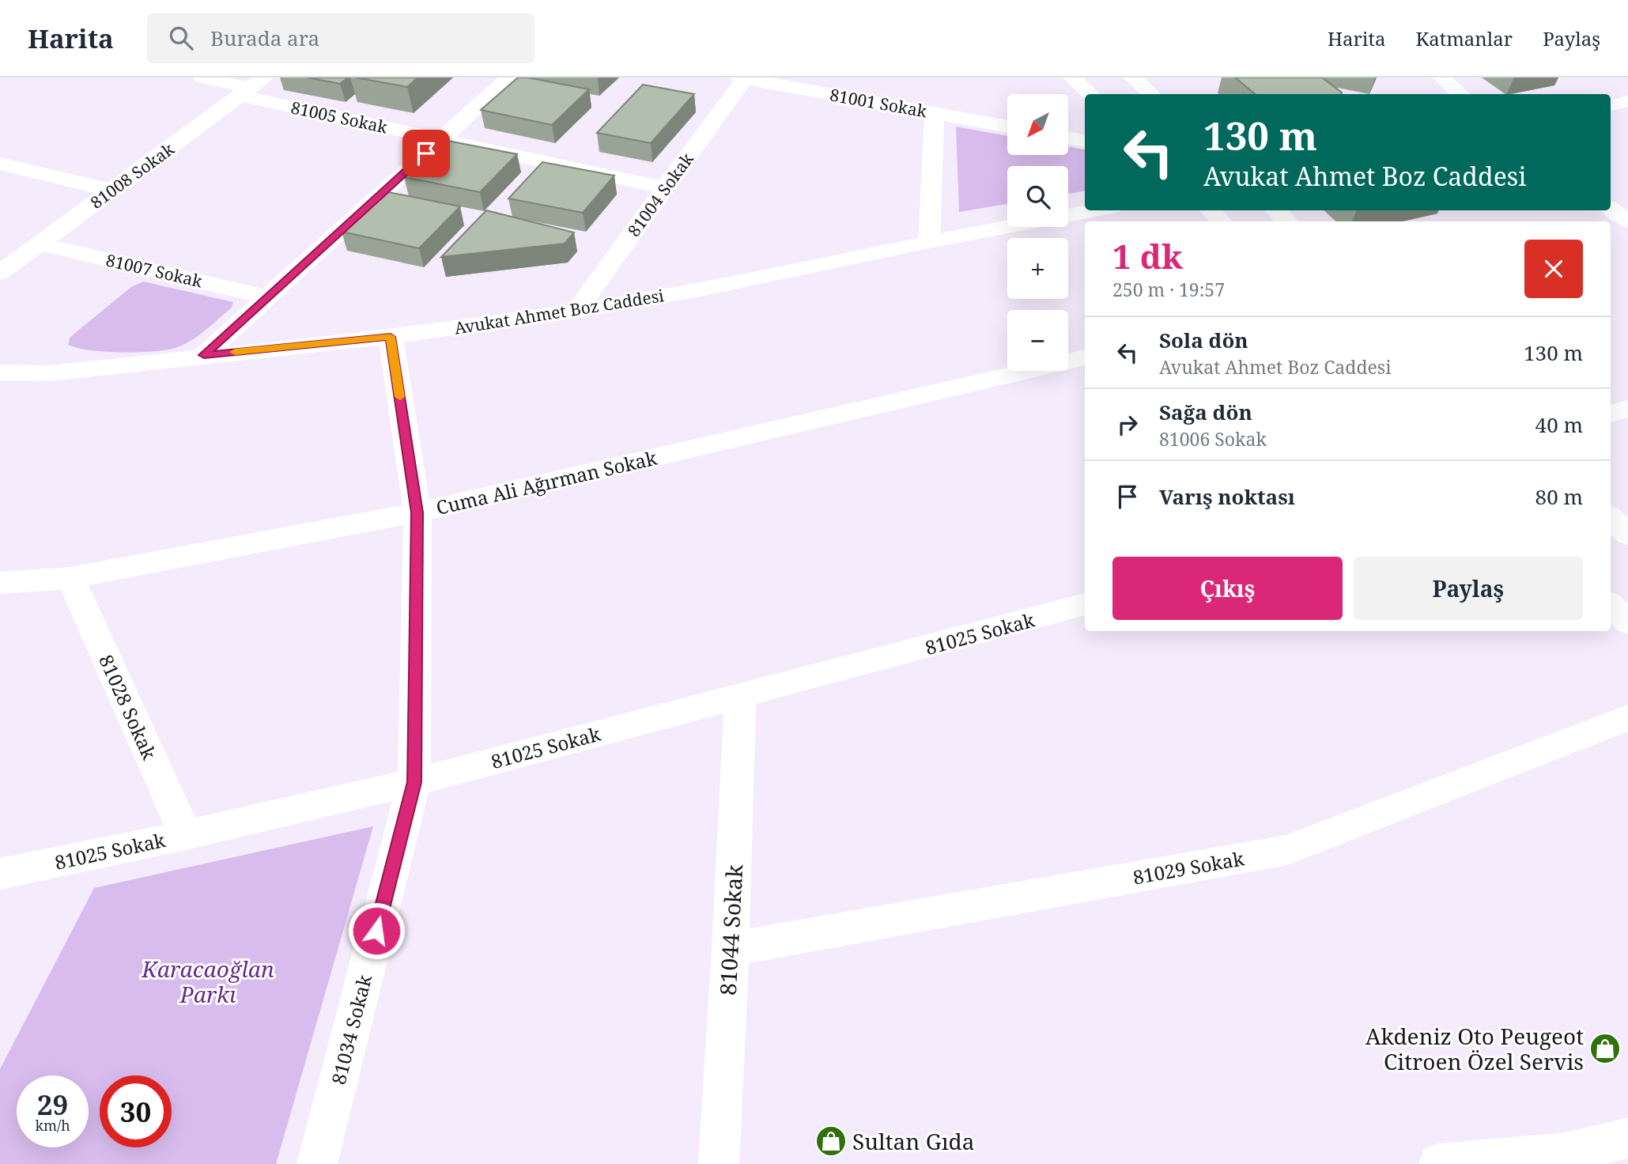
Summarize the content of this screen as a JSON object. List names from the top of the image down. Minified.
{"streets":{"street":["81001 Sokak","81005 Sokak","81008 Sokak","81004 Sokak","81007 Sokak","Avukat Ahmet Boz Caddesi","Cuma Ali Ağırman Sokak","81025 Sokak","81028 Sokak","81029 Sokak","81044 Sokak","81034 Sokak"]},"crossings":[["81001 Sokak","81004 Sokak"],["81005 Sokak","81008 Sokak"],["81005 Sokak","81004 Sokak"],["81008 Sokak","81007 Sokak"],["81004 Sokak","Avukat Ahmet Boz Caddesi"],["Avukat Ahmet Boz Caddesi","81034 Sokak"],["Cuma Ali Ağırman Sokak","81028 Sokak"],["Cuma Ali Ağırman Sokak","81034 Sokak"],["81025 Sokak","81028 Sokak"],["81025 Sokak","81044 Sokak"],["81025 Sokak","81034 Sokak"],["81029 Sokak","81044 Sokak"]],"parks":["Karacaoğlan Parkı"],"places":{"shop":["Akdeniz Oto Peugeot Citroen Özel Servis","Sultan Gıda"]},"north":"bottom left","page":{"header":"Harita","search":"Burada ara","nav":["Harita","Katmanlar","Paylaş"],"map_buttons":["+","−"],"turn":["130 m","Avukat Ahmet Boz Caddesi"],"heading":["1 dk","250 m · 19:57"],"list":[{"name":"Sola dön","note":"Avukat Ahmet Boz Caddesi","value":"130 m"},{"name":"Sağa dön","note":"81006 Sokak","value":"40 m"},{"name":"Varış noktası","value":"80 m"}],"buttons":["Çıkış","Paylaş"],"speed":"29 km/h","limit":"30"}}
